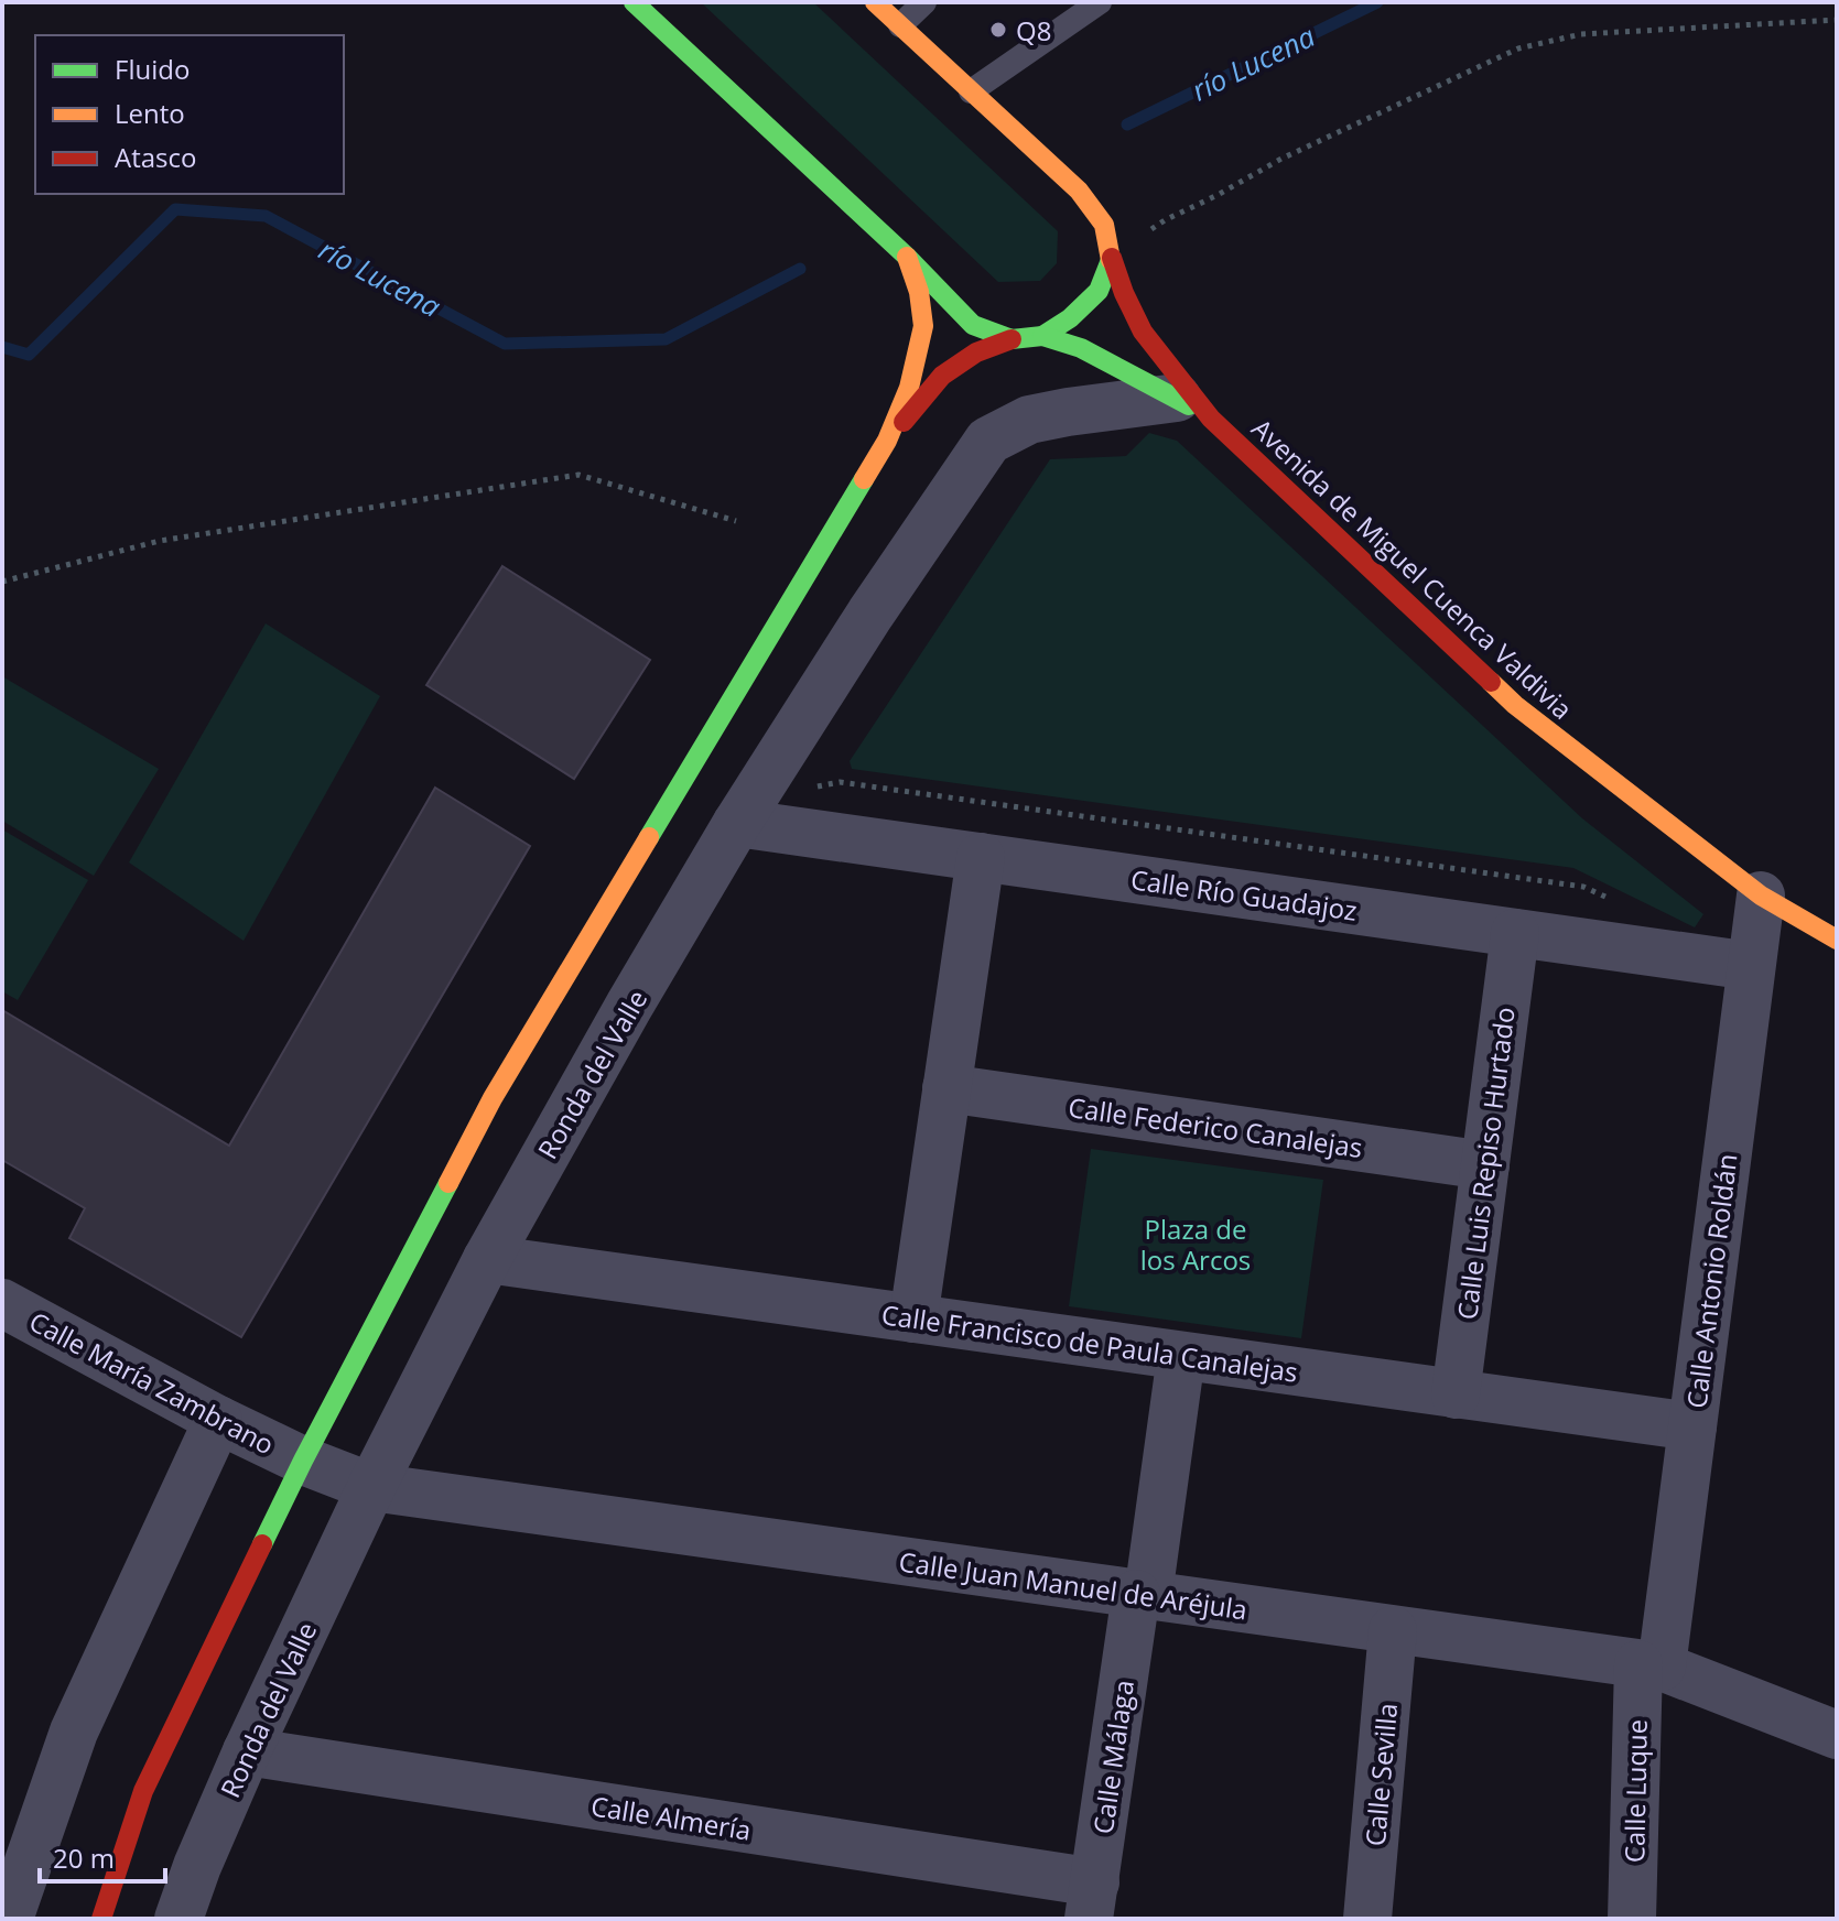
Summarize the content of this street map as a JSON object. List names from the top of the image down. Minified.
{"streets":{"street":["Avenida de Miguel Cuenca Valdivia","Calle Río Guadajoz","Ronda del Valle","Calle Federico Canalejas","Calle Luis Repiso Hurtado","Calle Antonio Roldán","Calle Francisco de Paula Canalejas","Calle María Zambrano","Calle Juan Manuel de Aréjula","Calle Málaga","Calle Sevilla","Calle Luque","Calle Almería"]},"crossings":[["Avenida de Miguel Cuenca Valdivia","Ronda del Valle"],["Avenida de Miguel Cuenca Valdivia","Calle Antonio Roldán"],["Calle Río Guadajoz","Ronda del Valle"],["Calle Río Guadajoz","Calle Luis Repiso Hurtado"],["Calle Río Guadajoz","Calle Antonio Roldán"],["Ronda del Valle","Calle Francisco de Paula Canalejas"],["Ronda del Valle","Calle Juan Manuel de Aréjula"],["Ronda del Valle","Calle Almería"],["Calle Federico Canalejas","Calle Luis Repiso Hurtado"],["Calle Luis Repiso Hurtado","Calle Francisco de Paula Canalejas"],["Calle Antonio Roldán","Calle Francisco de Paula Canalejas"],["Calle Antonio Roldán","Calle Juan Manuel de Aréjula"],["Calle Antonio Roldán","Calle Luque"],["Calle Francisco de Paula Canalejas","Calle Málaga"],["Calle María Zambrano","Calle Juan Manuel de Aréjula"],["Calle Juan Manuel de Aréjula","Calle Málaga"],["Calle Juan Manuel de Aréjula","Calle Sevilla"],["Calle Juan Manuel de Aréjula","Calle Luque"],["Calle Málaga","Calle Almería"]],"water":["río Lucena"],"parks":["Plaza de los Arcos"],"places":["Q8"],"legend":["Fluido","Lento","Atasco"],"scale_bar":"20 m"}
